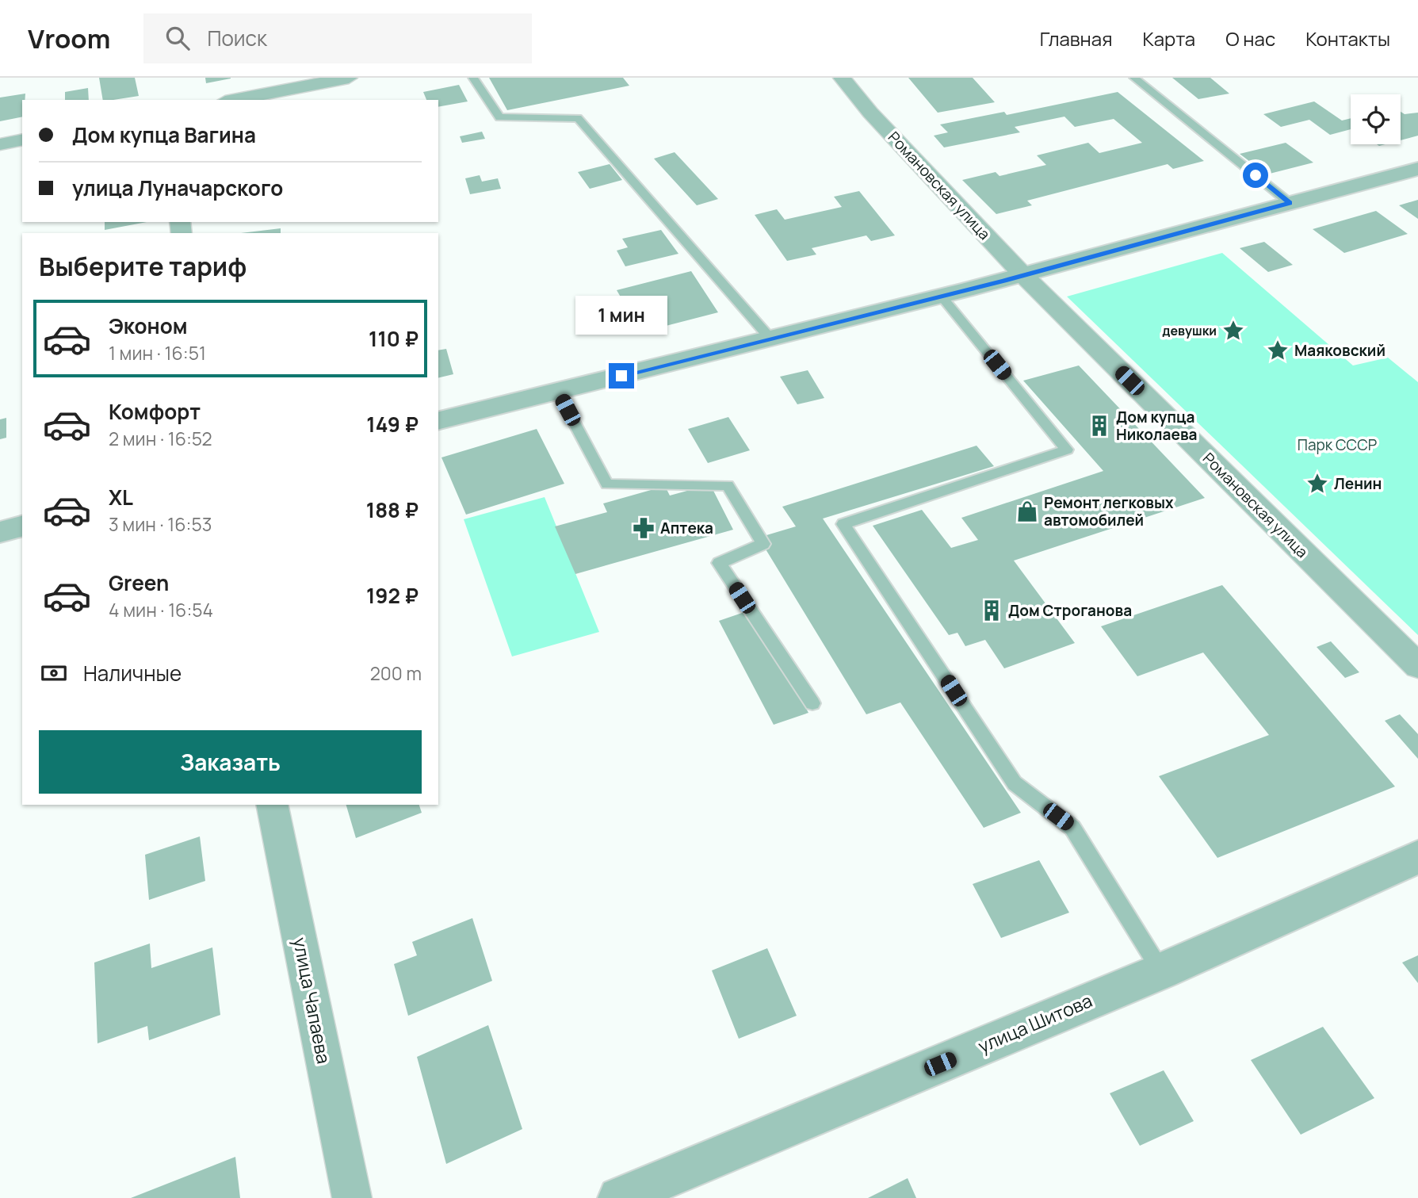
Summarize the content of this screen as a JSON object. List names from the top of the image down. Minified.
{"streets":{"street":["Романовская улица","улица Чапаева","улица Шитова"]},"parks":["Парк СССР"],"places":{"place":["девушки","Маяковский","Ленин"],"building":["Дом купца Николаева","Дом Строганова"],"shop":["Ремонт легковых автомобилей"],"pharmacy":["Аптека"]},"page":{"header":"Vroom","search":"Поиск","nav":["Главная","Карта","О нас","Контакты"],"banner":["Дом купца Вагина","улица Луначарского"],"heading":"Выберите тариф","bubble":"1 мин","list":[{"name":"Эконом","note":"1 мин · 16:51","value":"110 ₽"},{"name":"Комфорт","note":"2 мин · 16:52","value":"149 ₽"},{"name":"XL","note":"3 мин · 16:53","value":"188 ₽"},{"name":"Green","note":"4 мин · 16:54","value":"192 ₽"}],"pay":["Наличные","200 m"],"buttons":"Заказать"}}
